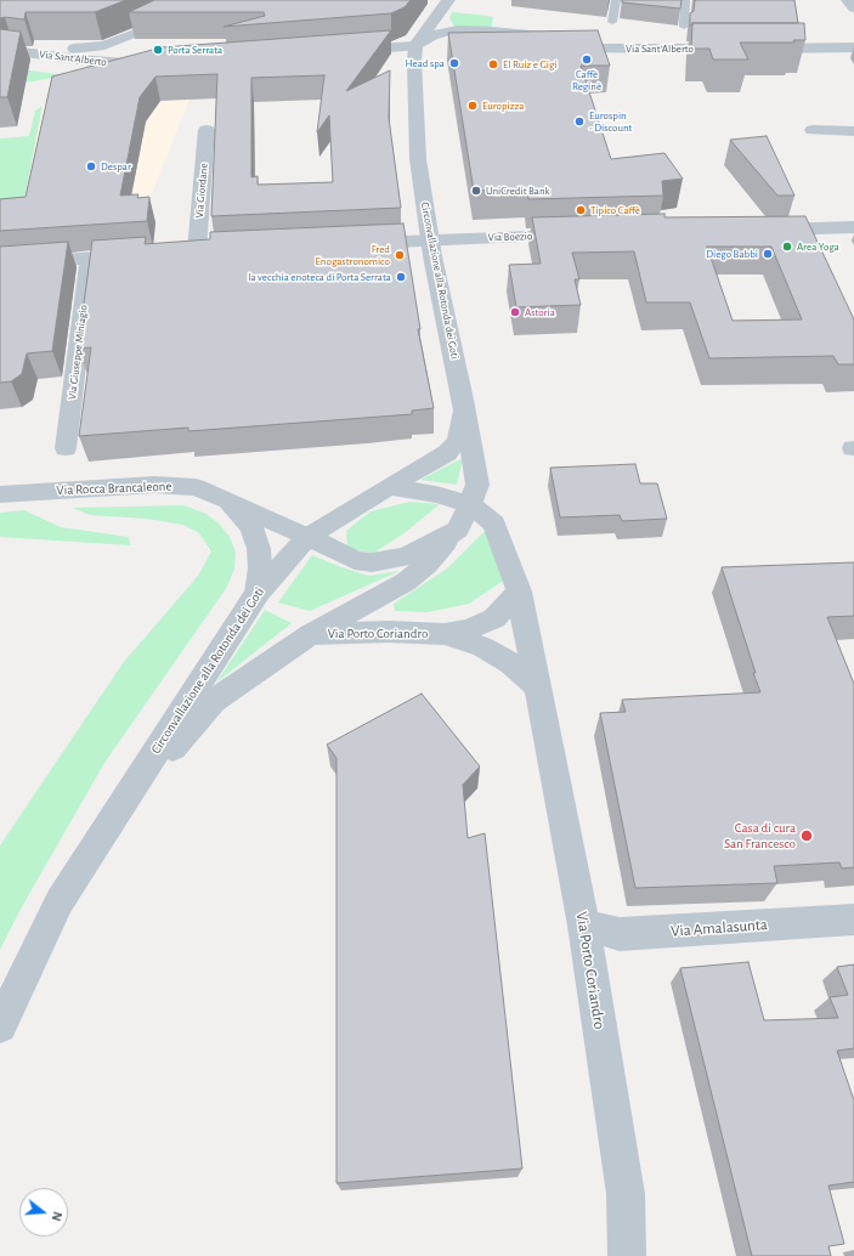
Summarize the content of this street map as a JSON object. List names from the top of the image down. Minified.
{"streets":{"street":["Via Sant'Alberto","Via Giordane","Via Boezio","Circonvallazione alla Rotonda dei Goti","Via Giuseppe Miniagio","Via Rocca Brancaleone","Via Porto Coriandro","Via Amalasunta"]},"crossings":[["Via Sant'Alberto","Circonvallazione alla Rotonda dei Goti"],["Via Boezio","Circonvallazione alla Rotonda dei Goti"],["Circonvallazione alla Rotonda dei Goti","Via Rocca Brancaleone"],["Circonvallazione alla Rotonda dei Goti","Via Porto Coriandro"],["Via Porto Coriandro","Via Amalasunta"]],"places":["Porta Serrata","Caffè Reginè","Head spa","El Ruiz e Gigi","Europizza","Eurospin - Discount","Despar","UniCredit Bank","Tipico Caffè","Area Yoga","Diego Babbi","Fred Enogastronomico","la vecchia enoteca di Porta Serrata","Astoria","Casa di cura San Francesco"],"north":"right"}
